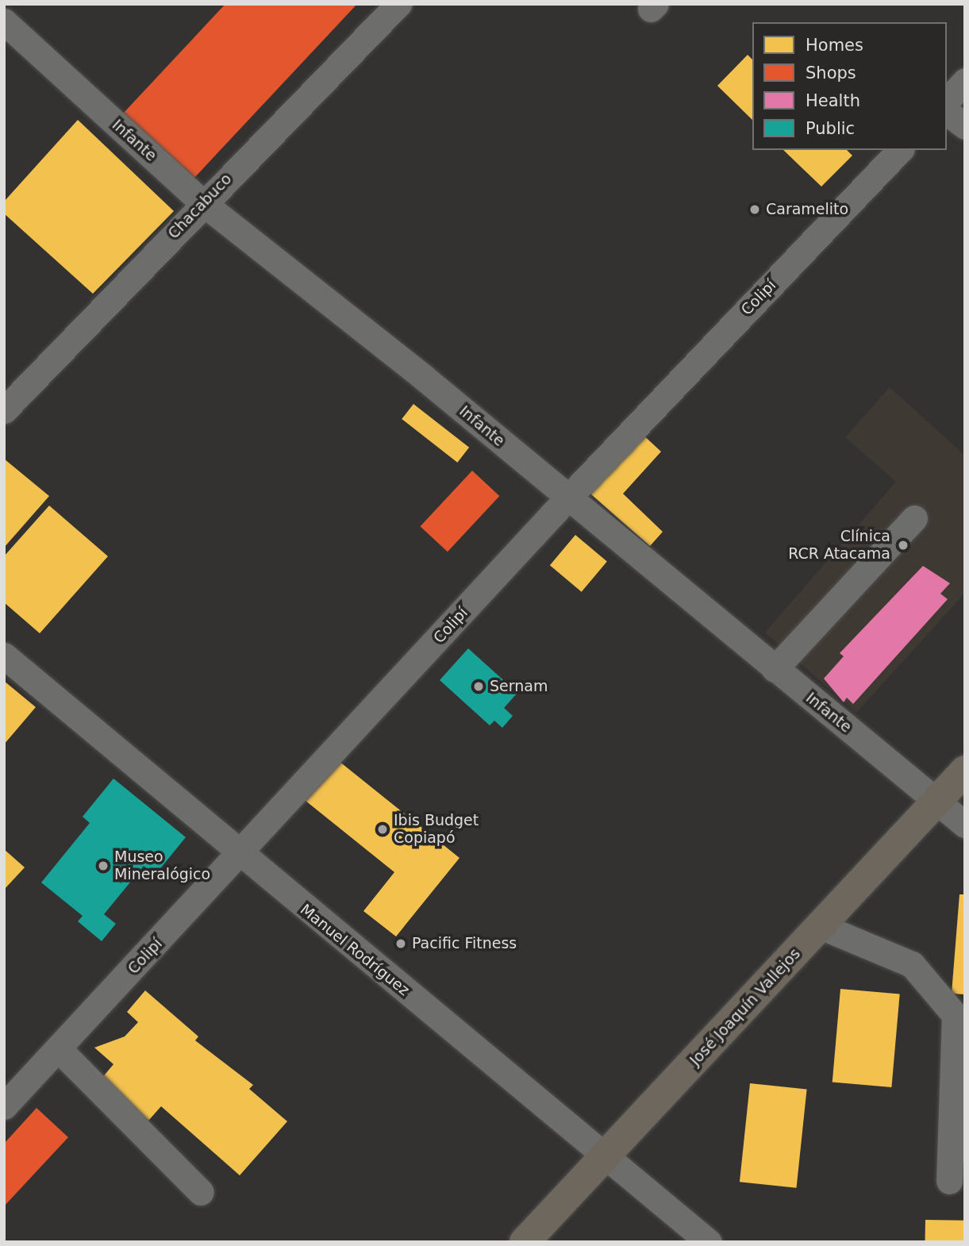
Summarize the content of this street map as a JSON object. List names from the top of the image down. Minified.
{"streets":{"main road":["José Joaquín Vallejos"],"street":["Infante","Chacabuco","Colipí","Manuel Rodríguez"]},"crossings":[["Infante","Chacabuco"],["Infante","Colipí"],["Infante","José Joaquín Vallejos"],["Colipí","Manuel Rodríguez"],["Manuel Rodríguez","José Joaquín Vallejos"]],"places":["Caramelito","Clínica RCR Atacama","Sernam","Ibis Budget Copiapó","Museo Mineralógico","Pacific Fitness"],"legend":["Homes","Shops","Health","Public"]}
